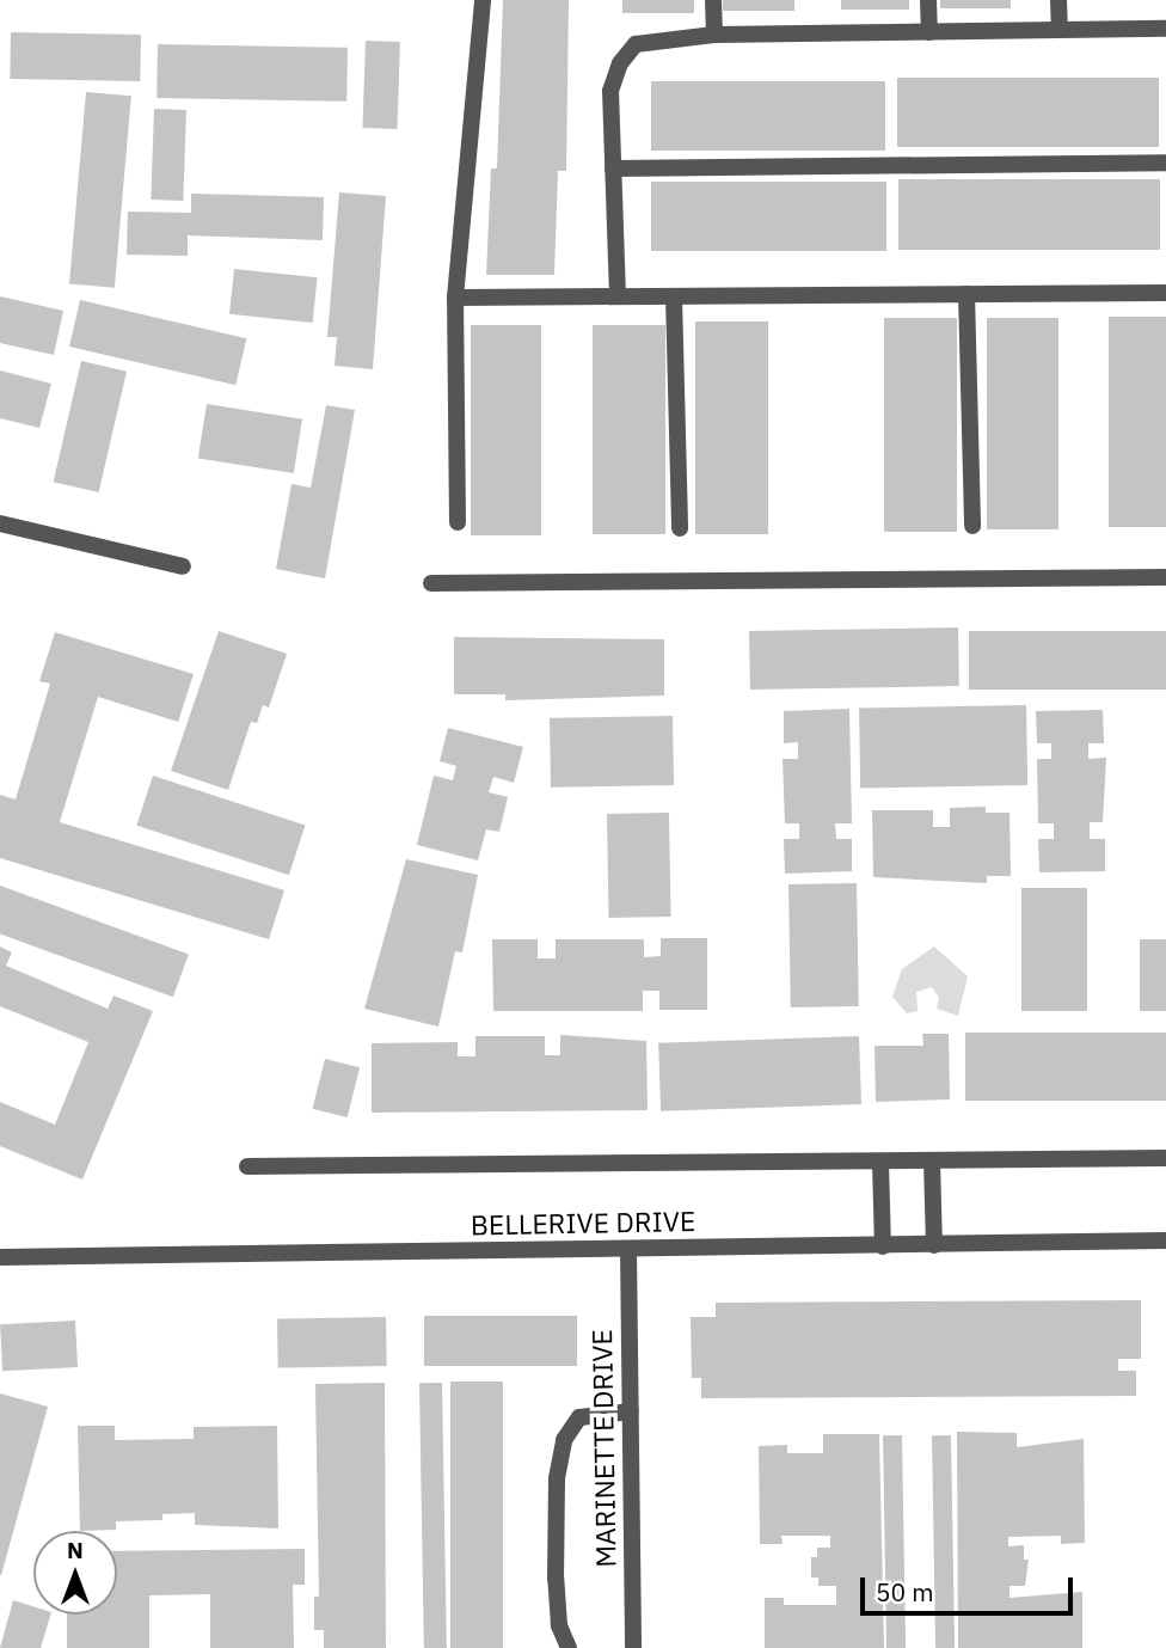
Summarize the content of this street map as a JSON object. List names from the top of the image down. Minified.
{"streets":{"street":["BELLERIVE DRIVE","MARINETTE DRIVE"]},"crossings":[["BELLERIVE DRIVE","MARINETTE DRIVE"]],"scale_bar":"50 m","north":"top"}
